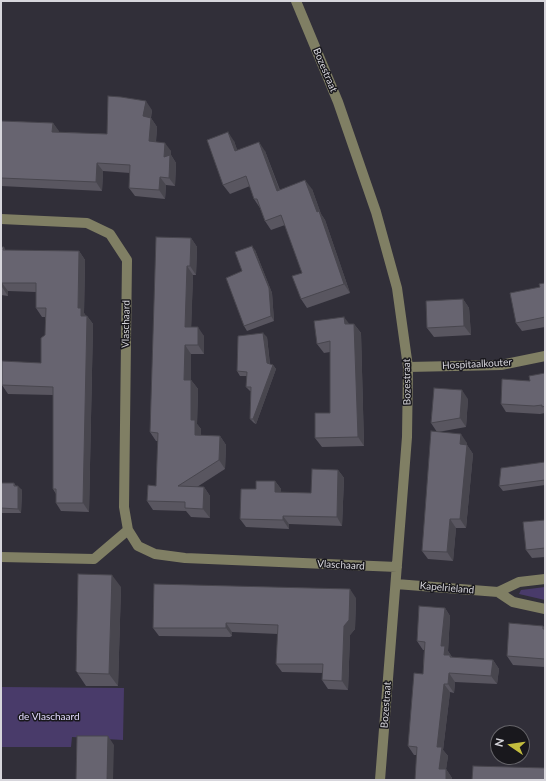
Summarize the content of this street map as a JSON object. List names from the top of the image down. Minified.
{"streets":{"street":["Bozestraat","Vlaschaard","Hospitaalkouter","Kapelrieland"]},"crossings":[["Bozestraat","Vlaschaard"],["Bozestraat","Hospitaalkouter"],["Bozestraat","Kapelrieland"]],"parks":["de Vlaschaard"],"north":"left"}
